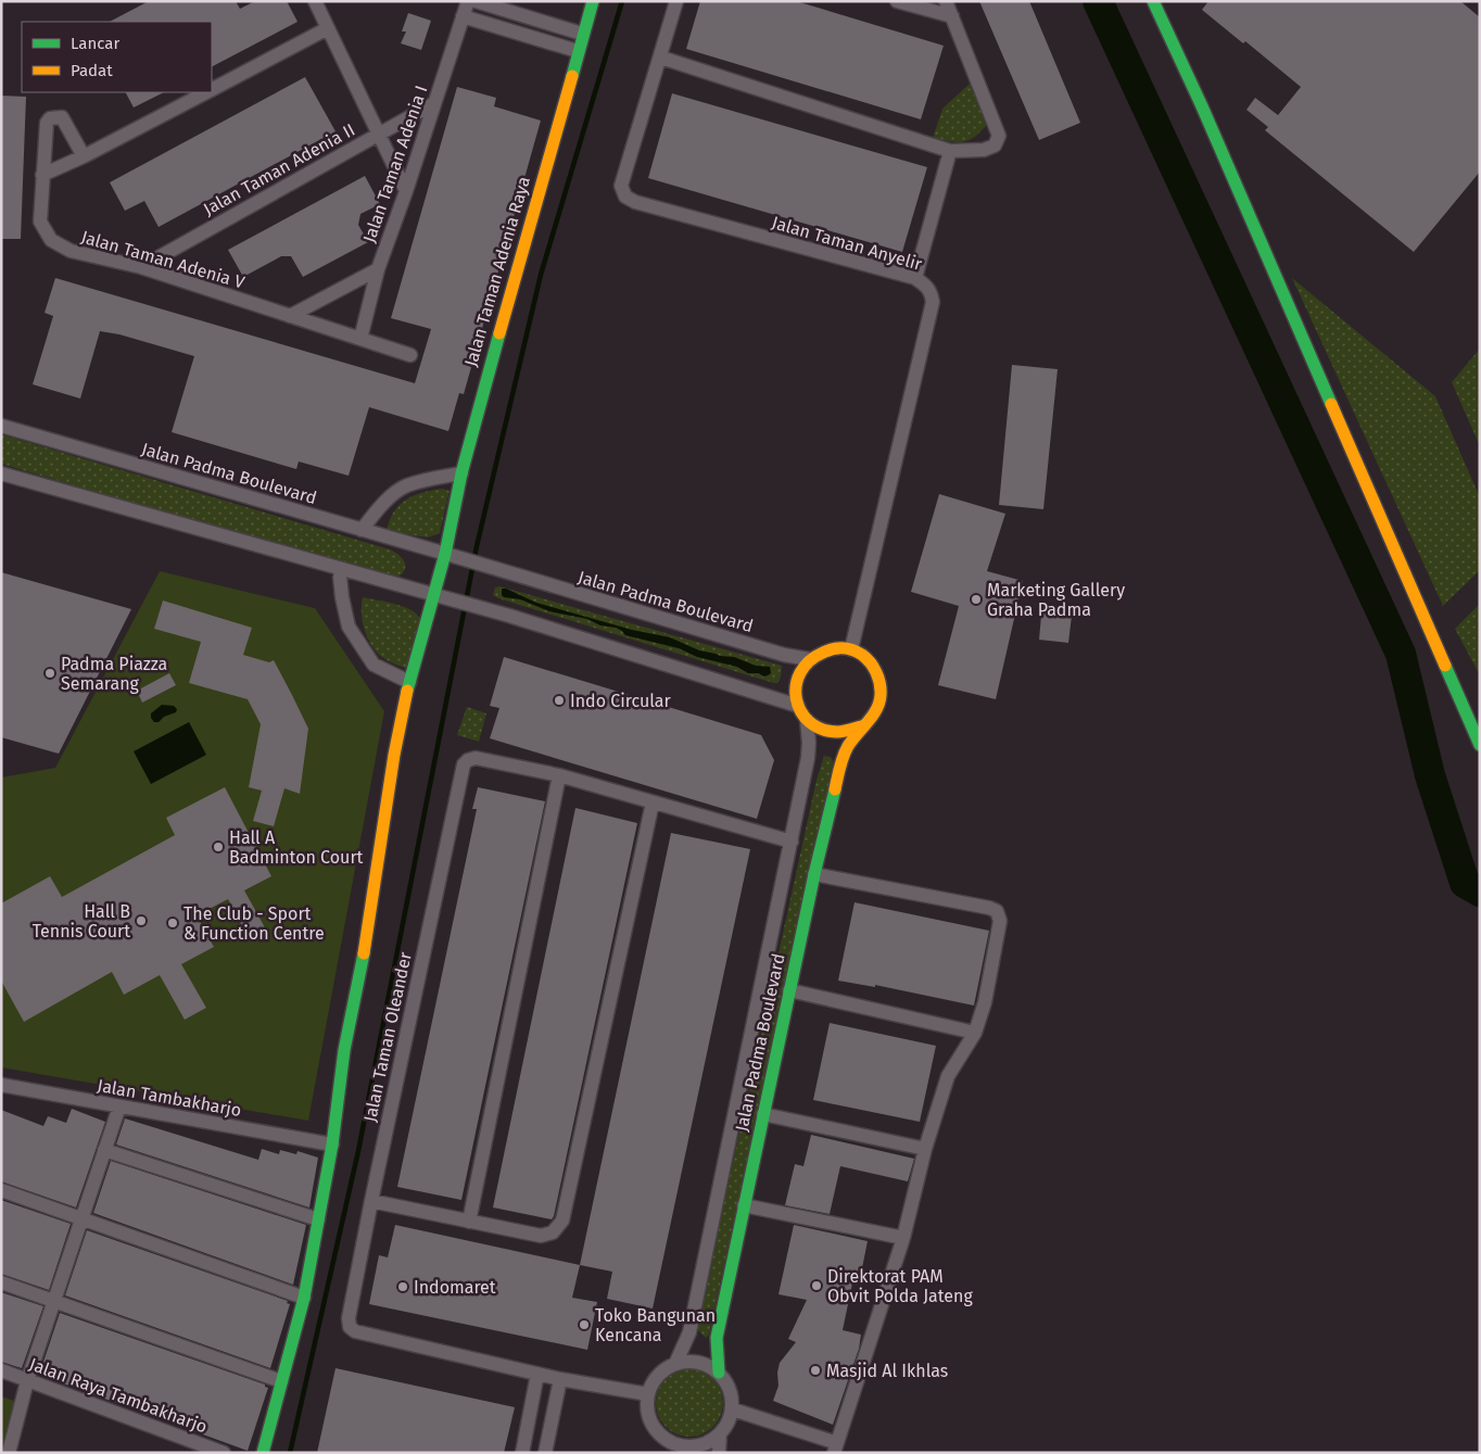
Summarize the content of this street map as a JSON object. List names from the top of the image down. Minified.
{"streets":{"street":["Jalan Taman Adenia I","Jalan Taman Adenia II","Jalan Taman Anyelir","Jalan Taman Adenia V","Jalan Taman Adenia Raya","Jalan Padma Boulevard","Jalan Taman Oleander","Jalan Tambakharjo","Jalan Raya Tambakharjo"]},"crossings":[["Jalan Taman Adenia I","Jalan Taman Adenia II"],["Jalan Taman Adenia I","Jalan Taman Adenia V"],["Jalan Taman Adenia II","Jalan Taman Adenia V"],["Jalan Taman Anyelir","Jalan Padma Boulevard"],["Jalan Taman Adenia Raya","Jalan Padma Boulevard"],["Jalan Taman Adenia Raya","Jalan Tambakharjo"]],"places":["Marketing Gallery Graha Padma","Padma Piazza Semarang","Indo Circular","Hall A Badminton Court","Hall B Tennis Court","The Club - Sport & Function Centre","Direktorat PAM Obvit Polda Jateng","Indomaret","Toko Bangunan Kencana","Masjid Al Ikhlas"],"legend":["Lancar","Padat"]}
